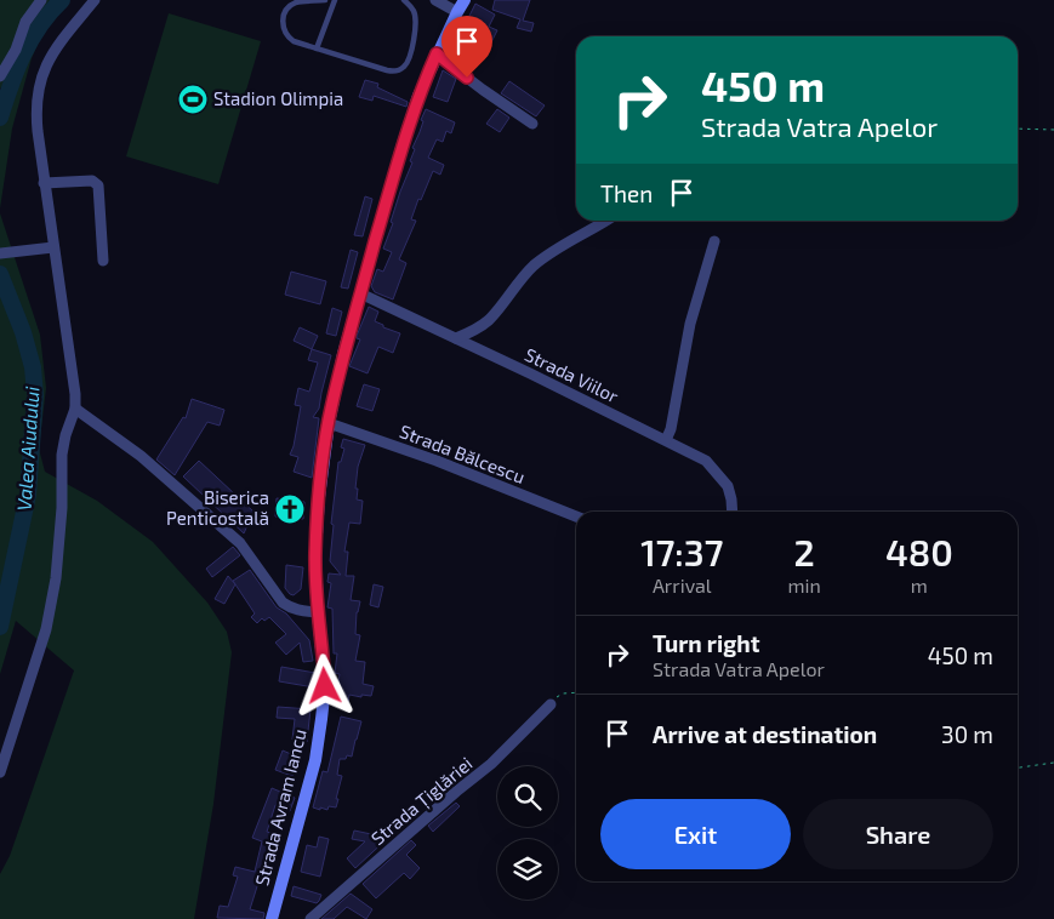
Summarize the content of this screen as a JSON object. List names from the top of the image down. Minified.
{"streets":{"main road":["Strada Avram Iancu"],"street":["Strada Viilor","Strada Bălcescu","Strada Țiglăriei"]},"crossings":[["Strada Viilor","Strada Avram Iancu"],["Strada Bălcescu","Strada Avram Iancu"]],"water":["Valea Aiudului"],"places":{"sports":["Stadion Olimpia"],"church":["Biserica Penticostală"]},"page":{"turn":["450 m","Strada Vatra Apelor"],"then":"Then","eta":["17:37","Arrival","2","min","480","m"],"list":[{"name":"Turn right","note":"Strada Vatra Apelor","value":"450 m"},{"name":"Arrive at destination","value":"30 m"}],"buttons":["Exit","Share"]}}
